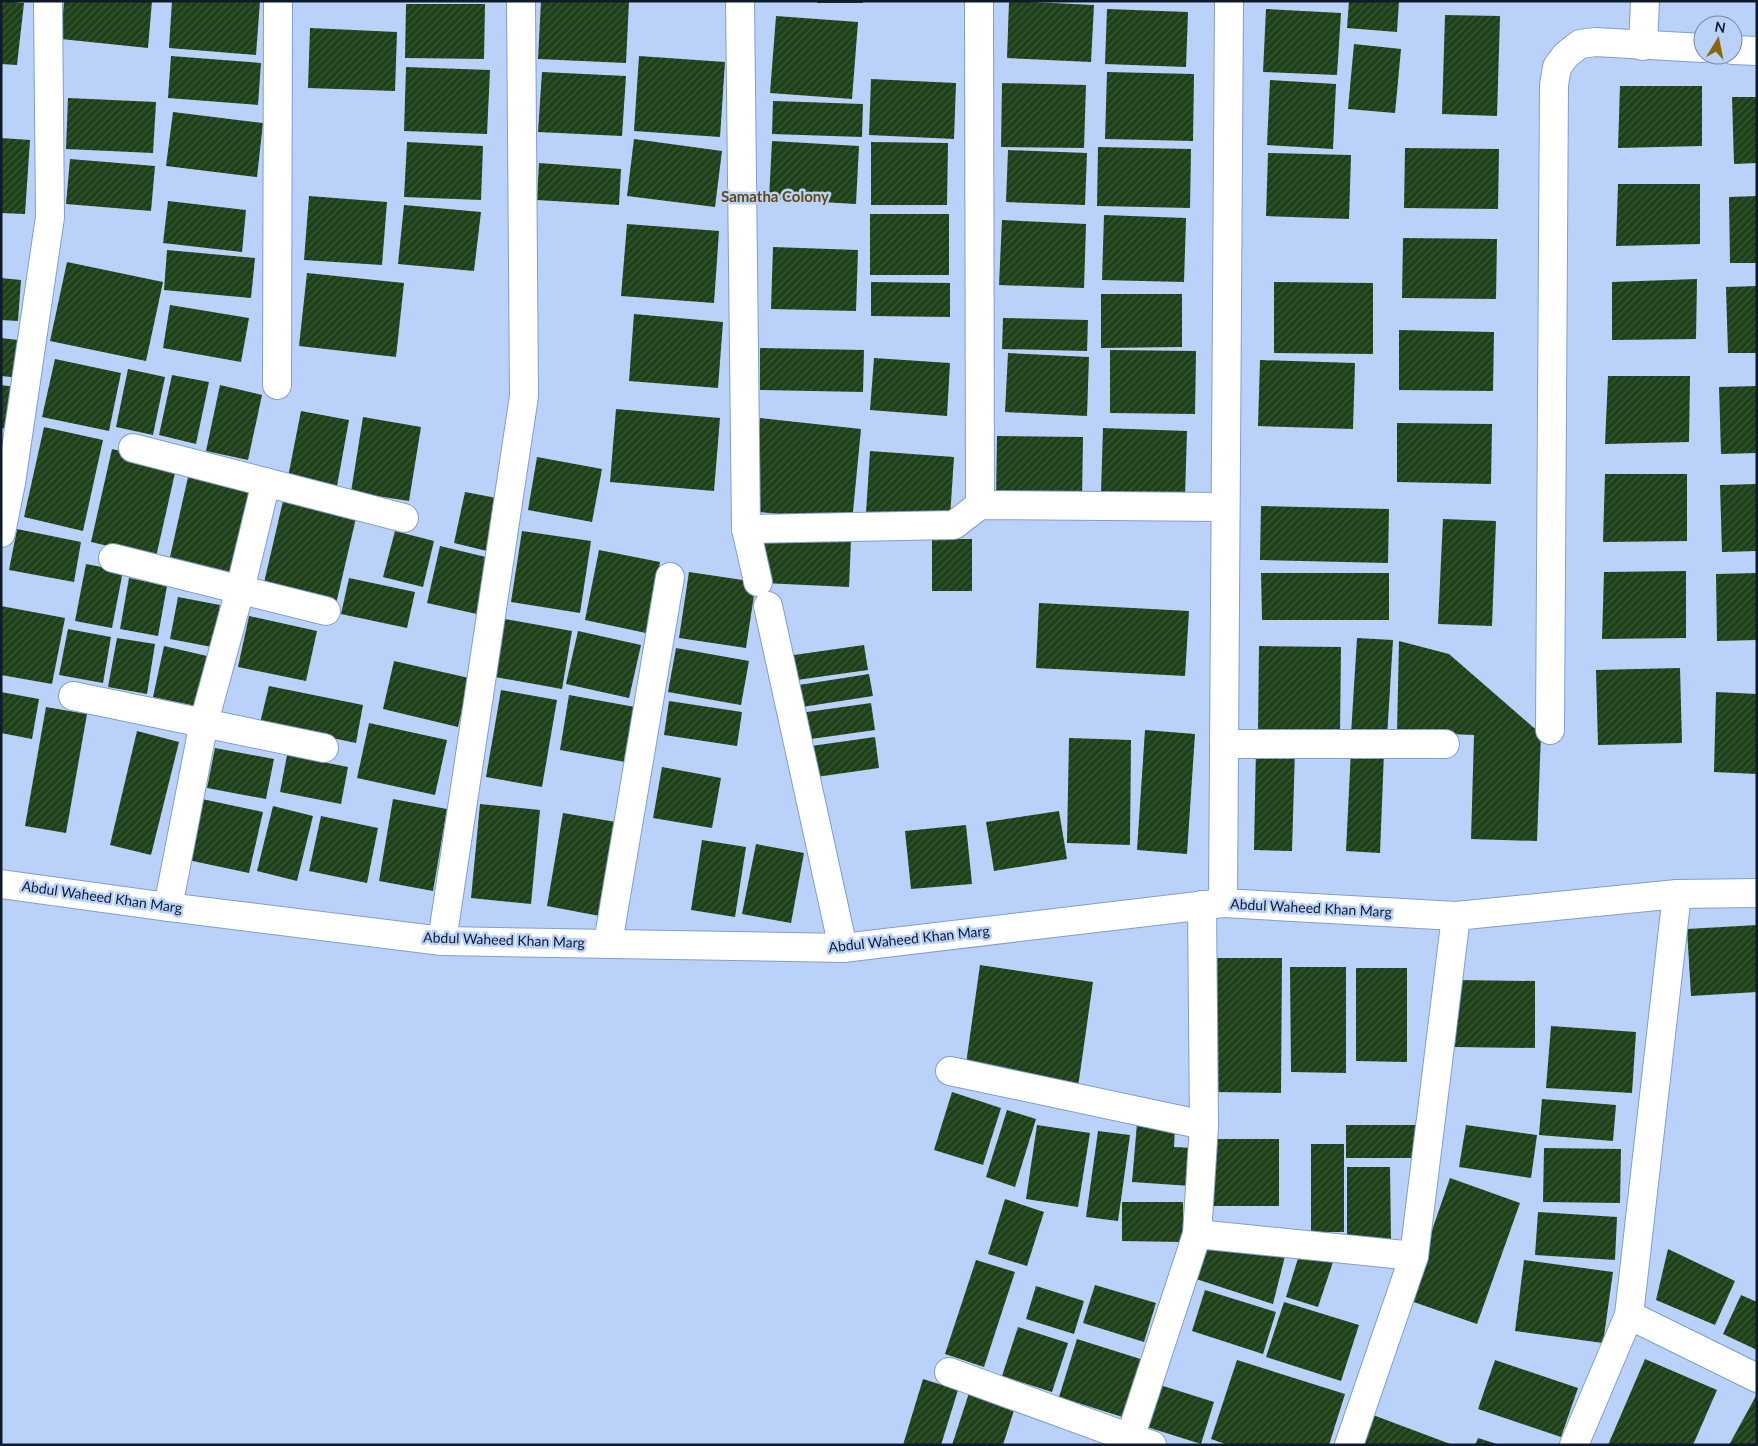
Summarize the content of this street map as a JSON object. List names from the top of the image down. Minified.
{"streets":{"street":["Abdul Waheed Khan Marg"]},"districts":["Samatha Colony"],"north":"top"}
